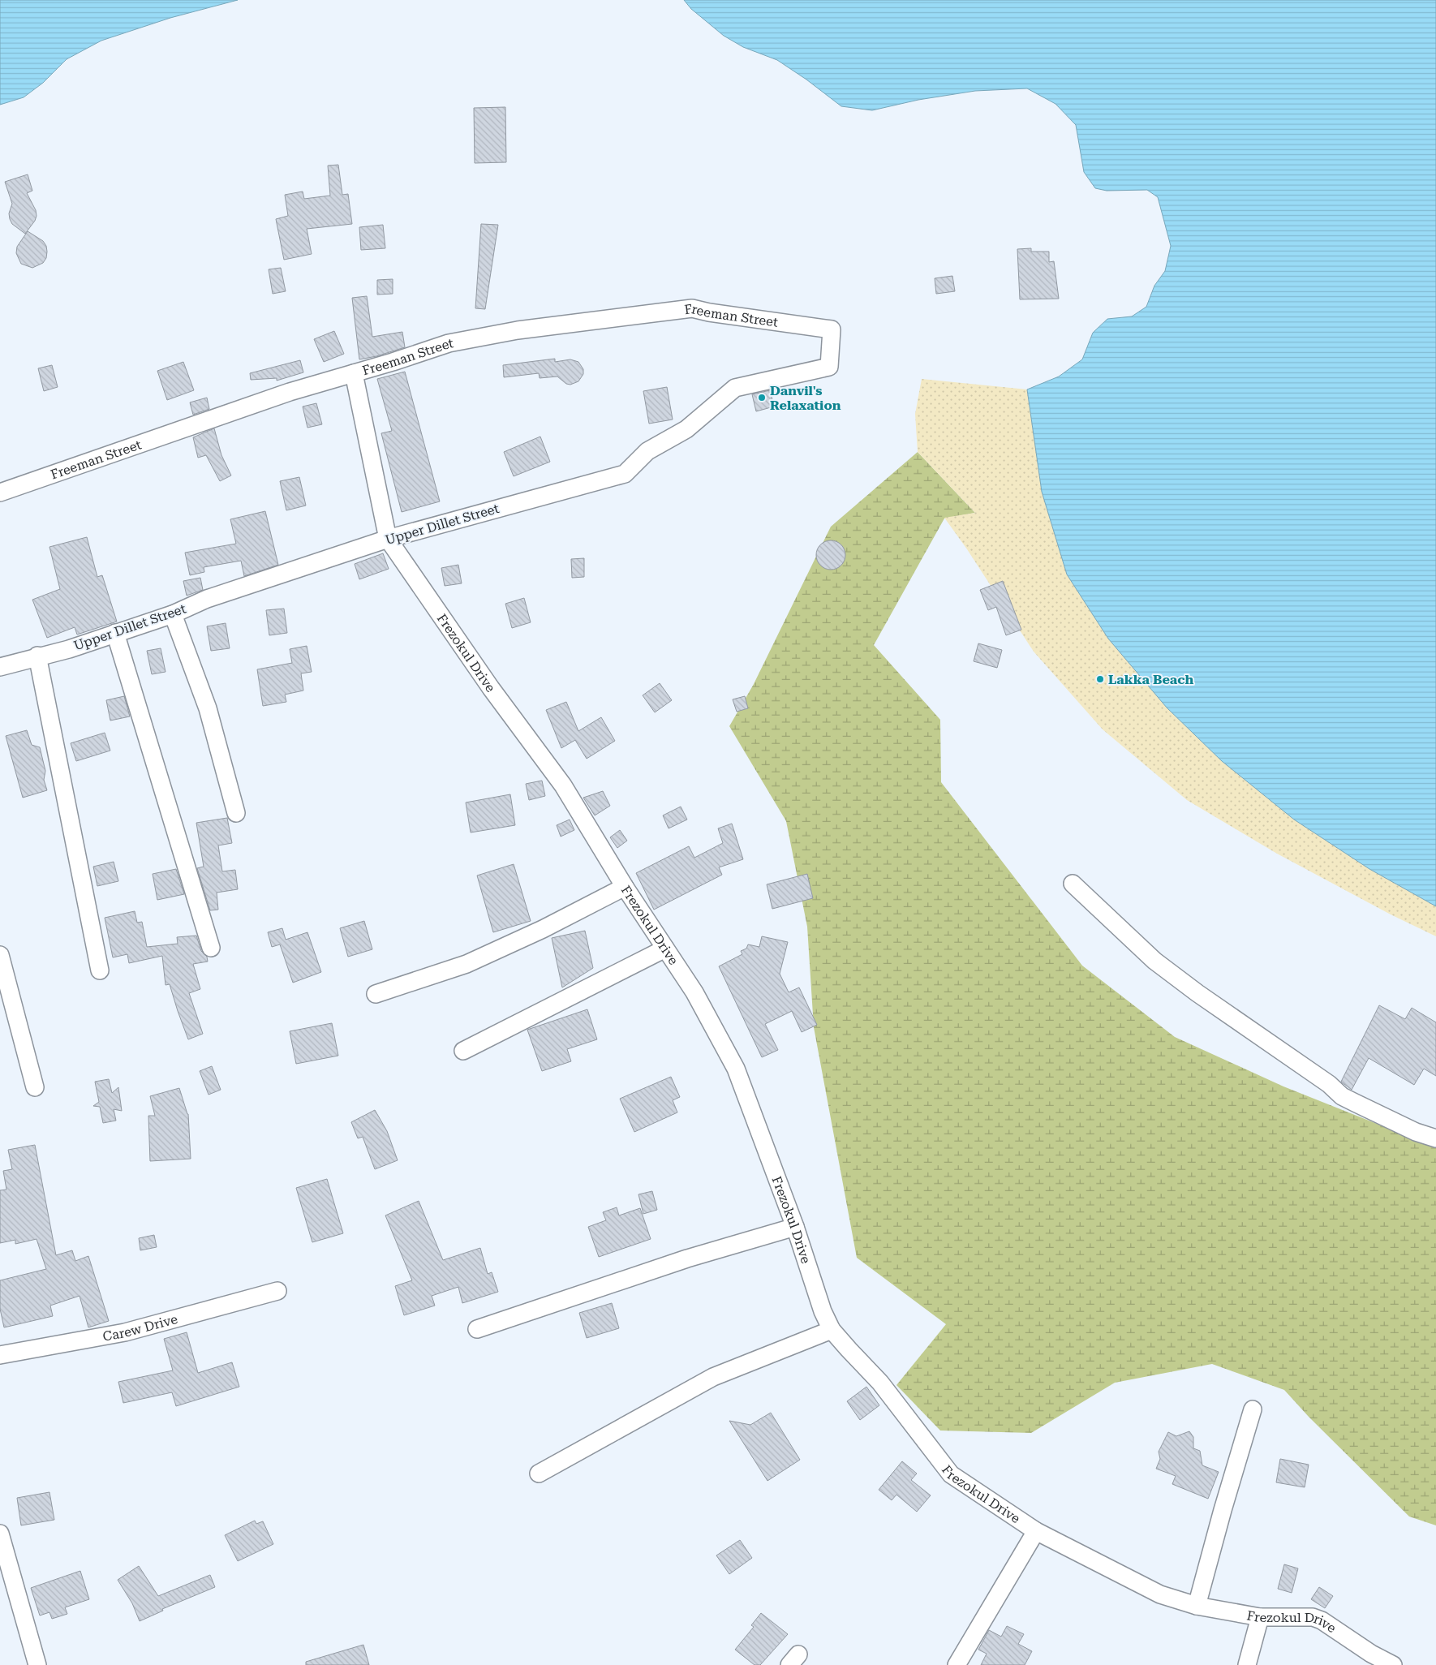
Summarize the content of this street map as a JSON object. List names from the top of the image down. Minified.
{"streets":{"street":["Freeman Street","Upper Dillet Street","Frezokul Drive","Carew Drive"]},"crossings":[["Freeman Street","Upper Dillet Street"],["Upper Dillet Street","Frezokul Drive"]],"places":["Danvil's Relaxation","Lakka Beach"]}
